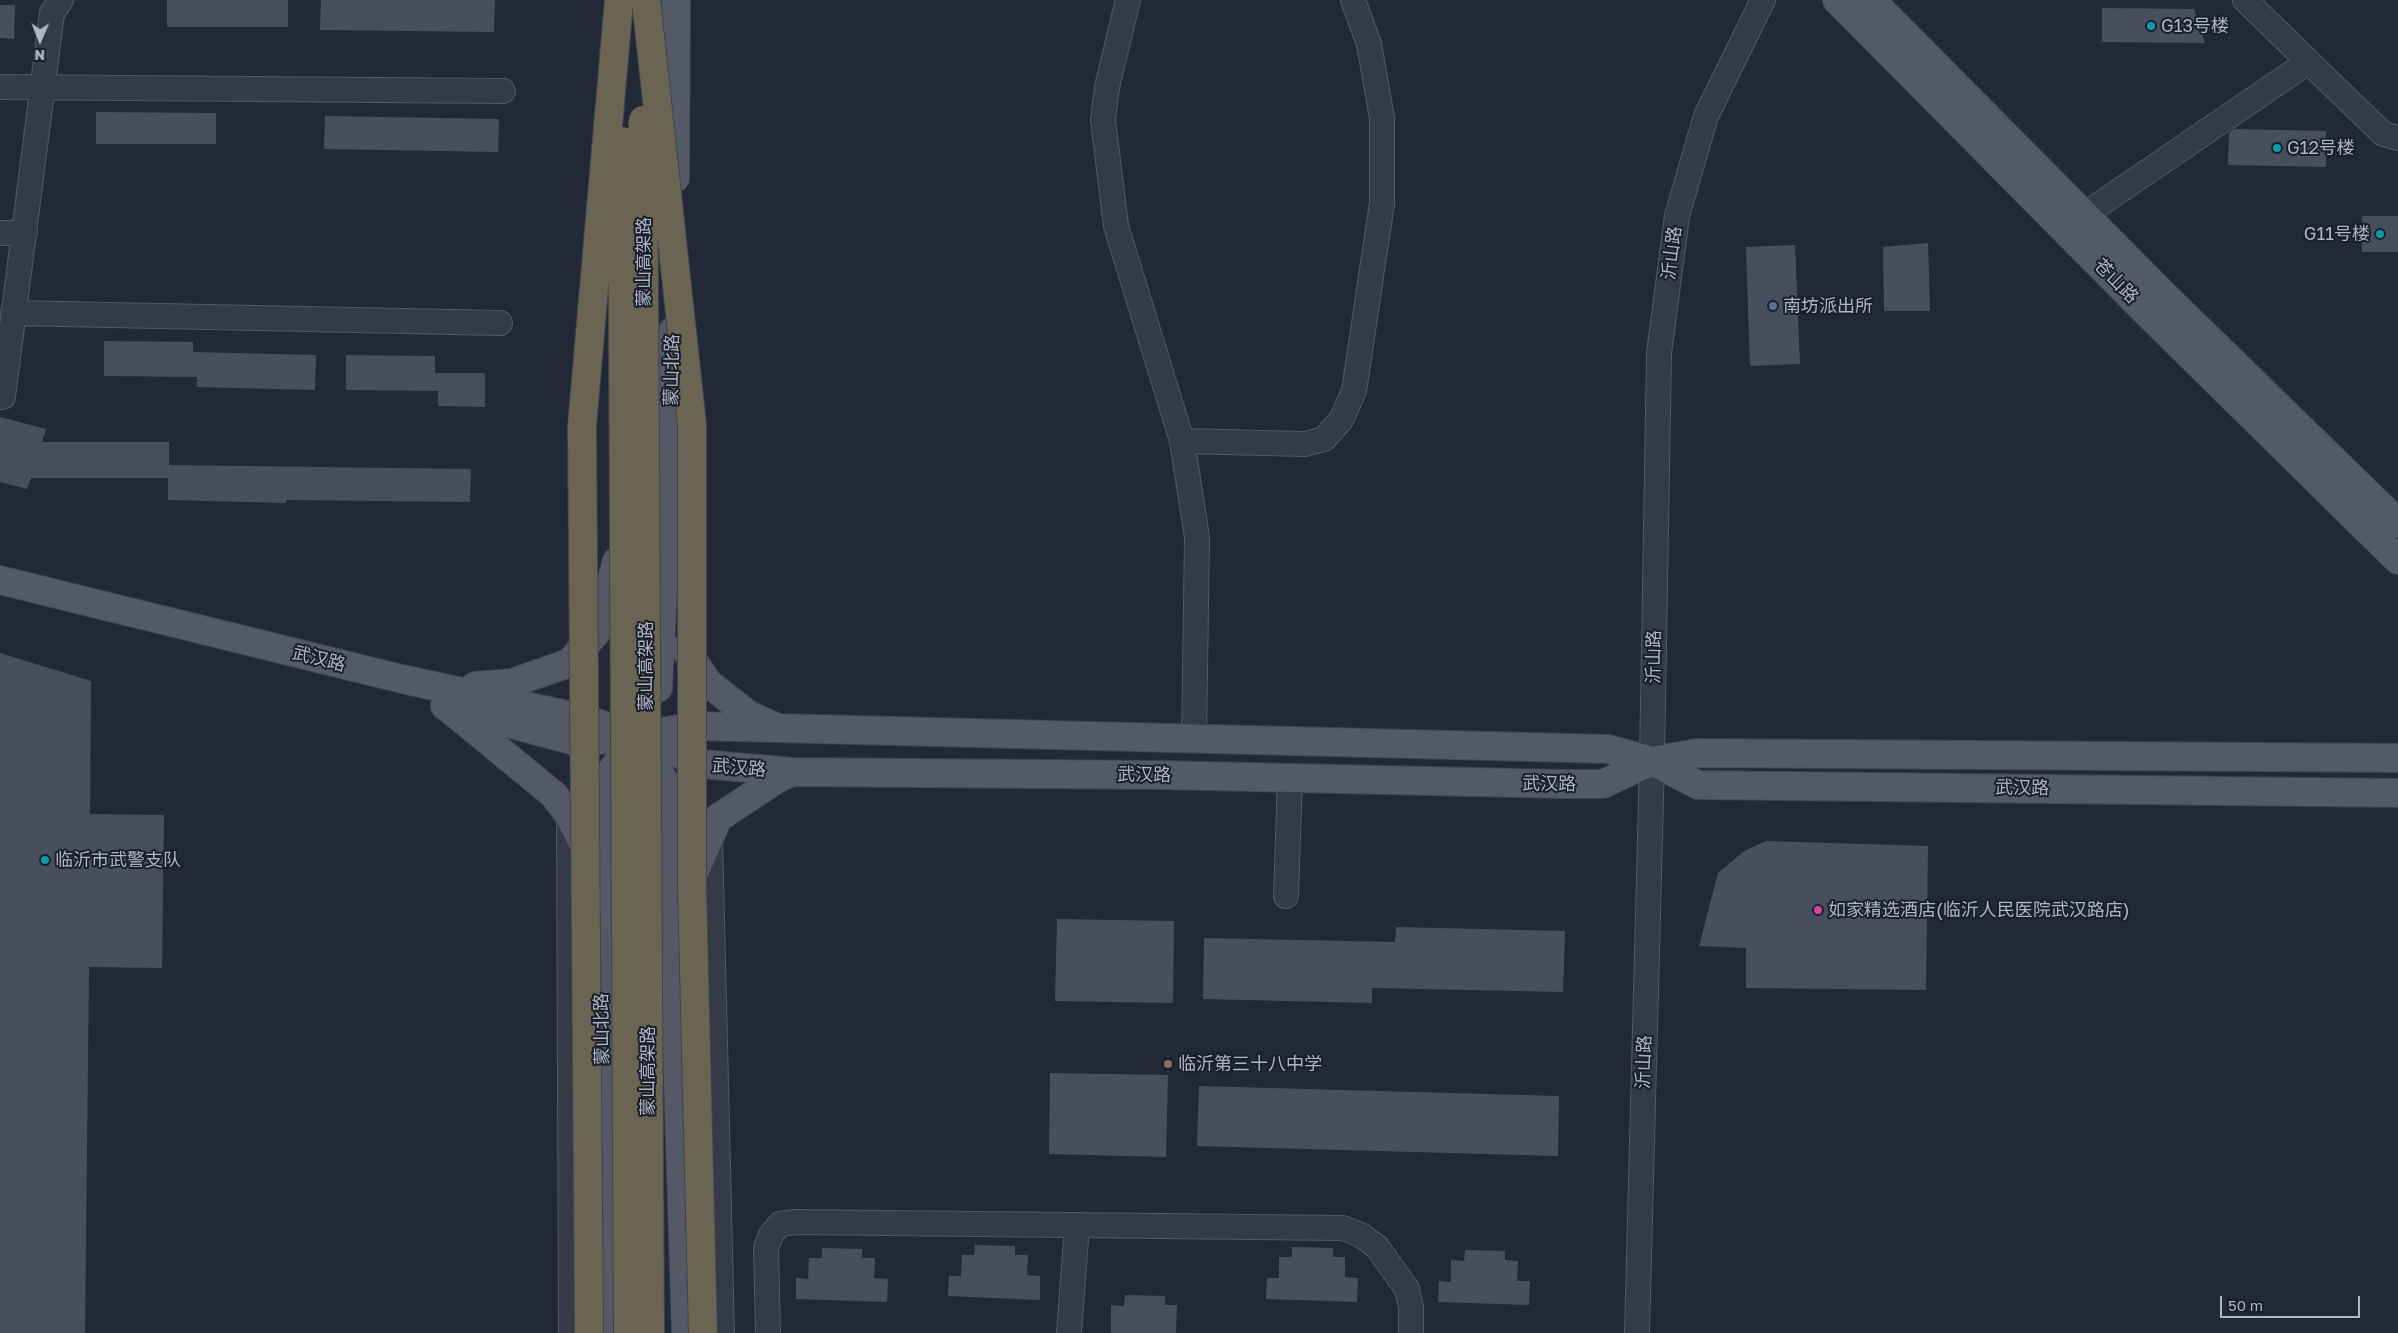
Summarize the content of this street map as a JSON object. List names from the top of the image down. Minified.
{"streets":{"highway":["蒙山高架路"],"main road":["苍山路","蒙山北路","武汉路"],"street":["沂山路"]},"crossings":[["沂山路","武汉路"],["蒙山北路","武汉路"]],"places":["G13号楼","G12号楼","G11号楼","南坊派出所","临沂市武警支队","如家精选酒店(临沂人民医院武汉路店)","临沂第三十八中学"],"scale_bar":"50 m","north":"bottom"}
